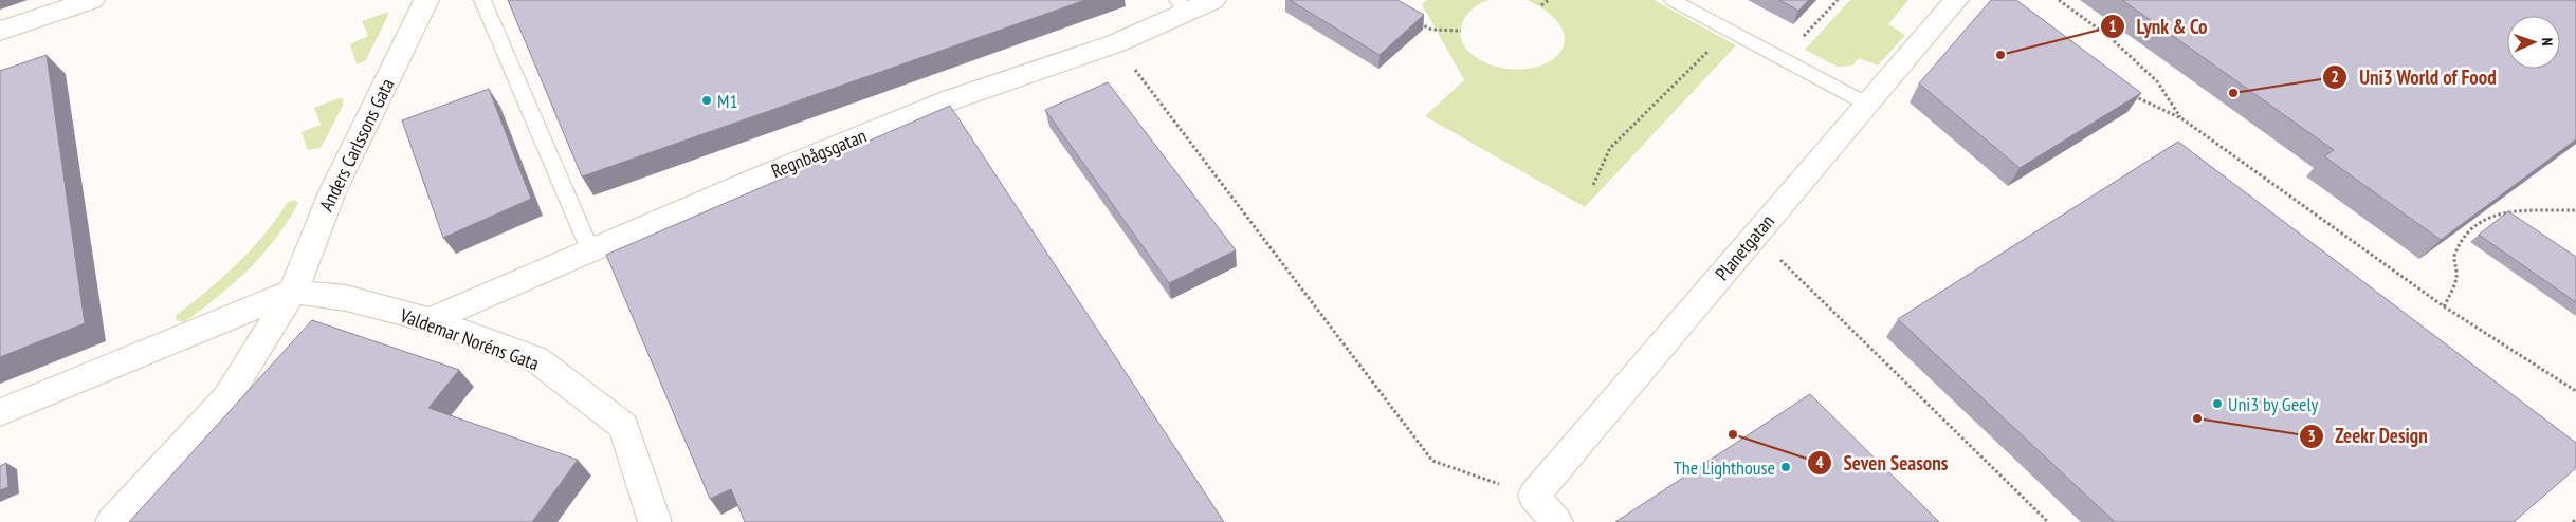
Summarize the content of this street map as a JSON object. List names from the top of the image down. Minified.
{"streets":{"street":["Anders Carlssons Gata","Regnbågsgatan","Planetgatan","Valdemar Noréns Gata"]},"crossings":[["Anders Carlssons Gata","Valdemar Noréns Gata"],["Regnbågsgatan","Valdemar Noréns Gata"]],"places":["Lynk & Co","Uni3 World of Food","M1","Uni3 by Geely","Zeekr Design","Seven Seasons","The Lighthouse"],"north":"right"}
